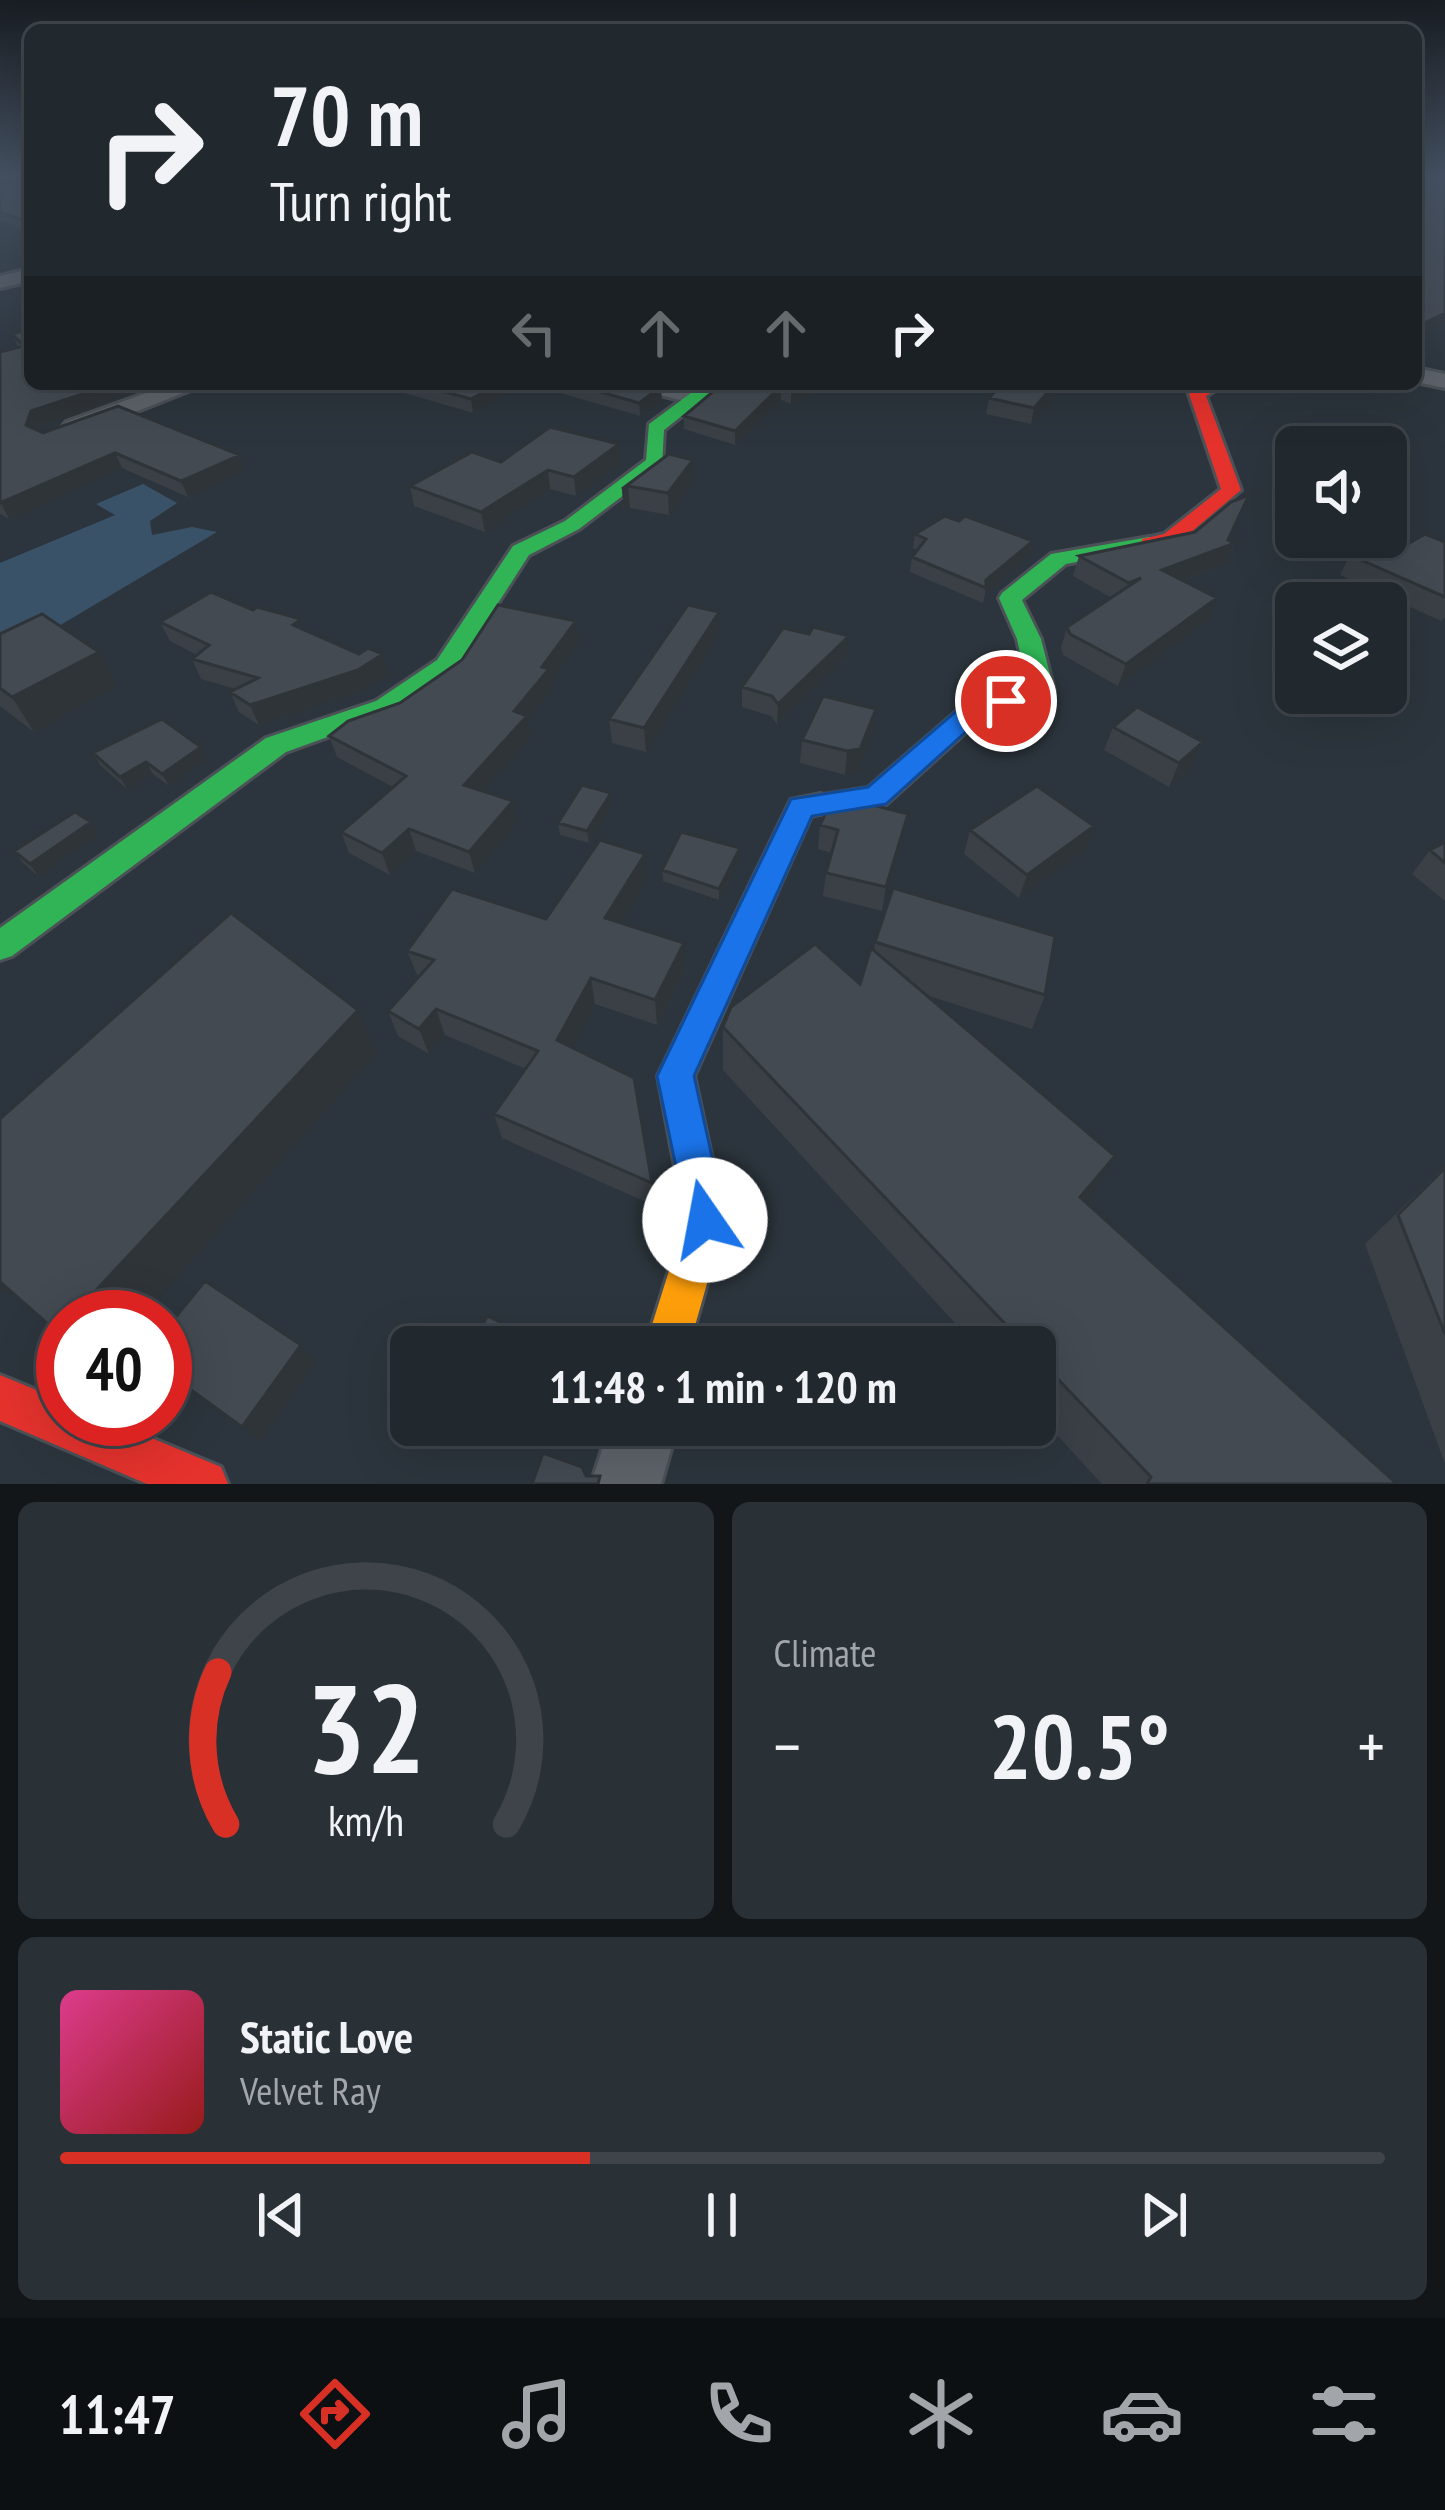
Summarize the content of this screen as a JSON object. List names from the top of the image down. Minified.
{"page":{"turn":["70 m","Turn right"],"limit":"40","trip":"11:48 · 1 min · 120 m","tile":"Climate","heat":["−","20.5°","+"],"song":["Static Love","Velvet Ray"],"tabs":"11:47","gauge":["32","km/h"]}}
